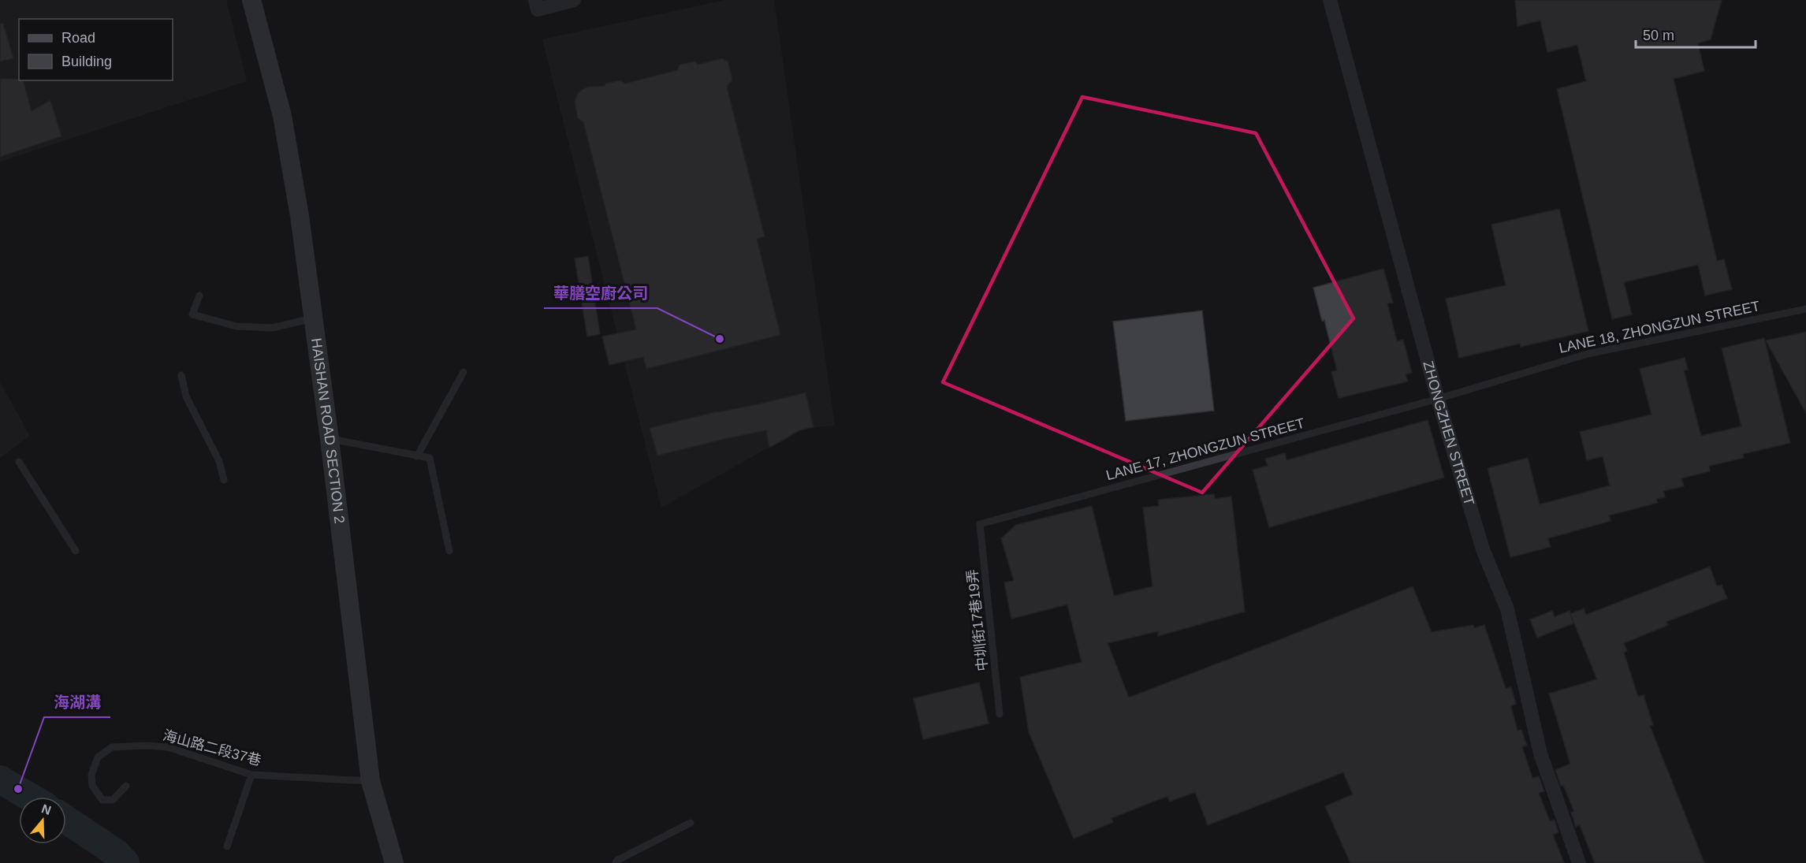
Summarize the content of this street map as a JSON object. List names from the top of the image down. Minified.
{"streets":{"main road":["HAISHAN ROAD SECTION 2"],"street":["ZHONGZHEN STREET"],"lane":["LANE 18, ZHONGZUN STREET","LANE 17, ZHONGZUN STREET","中圳街17巷19弄","海山路二段37巷"]},"crossings":[["LANE 18, ZHONGZUN STREET","ZHONGZHEN STREET"],["LANE 18, ZHONGZUN STREET","LANE 17, ZHONGZUN STREET"],["HAISHAN ROAD SECTION 2","海山路二段37巷"],["ZHONGZHEN STREET","LANE 17, ZHONGZUN STREET"],["LANE 17, ZHONGZUN STREET","中圳街17巷19弄"]],"places":["華膳空廚公司","海湖溝"],"legend":["Road","Building"],"scale_bar":"50 m","north":"top"}
